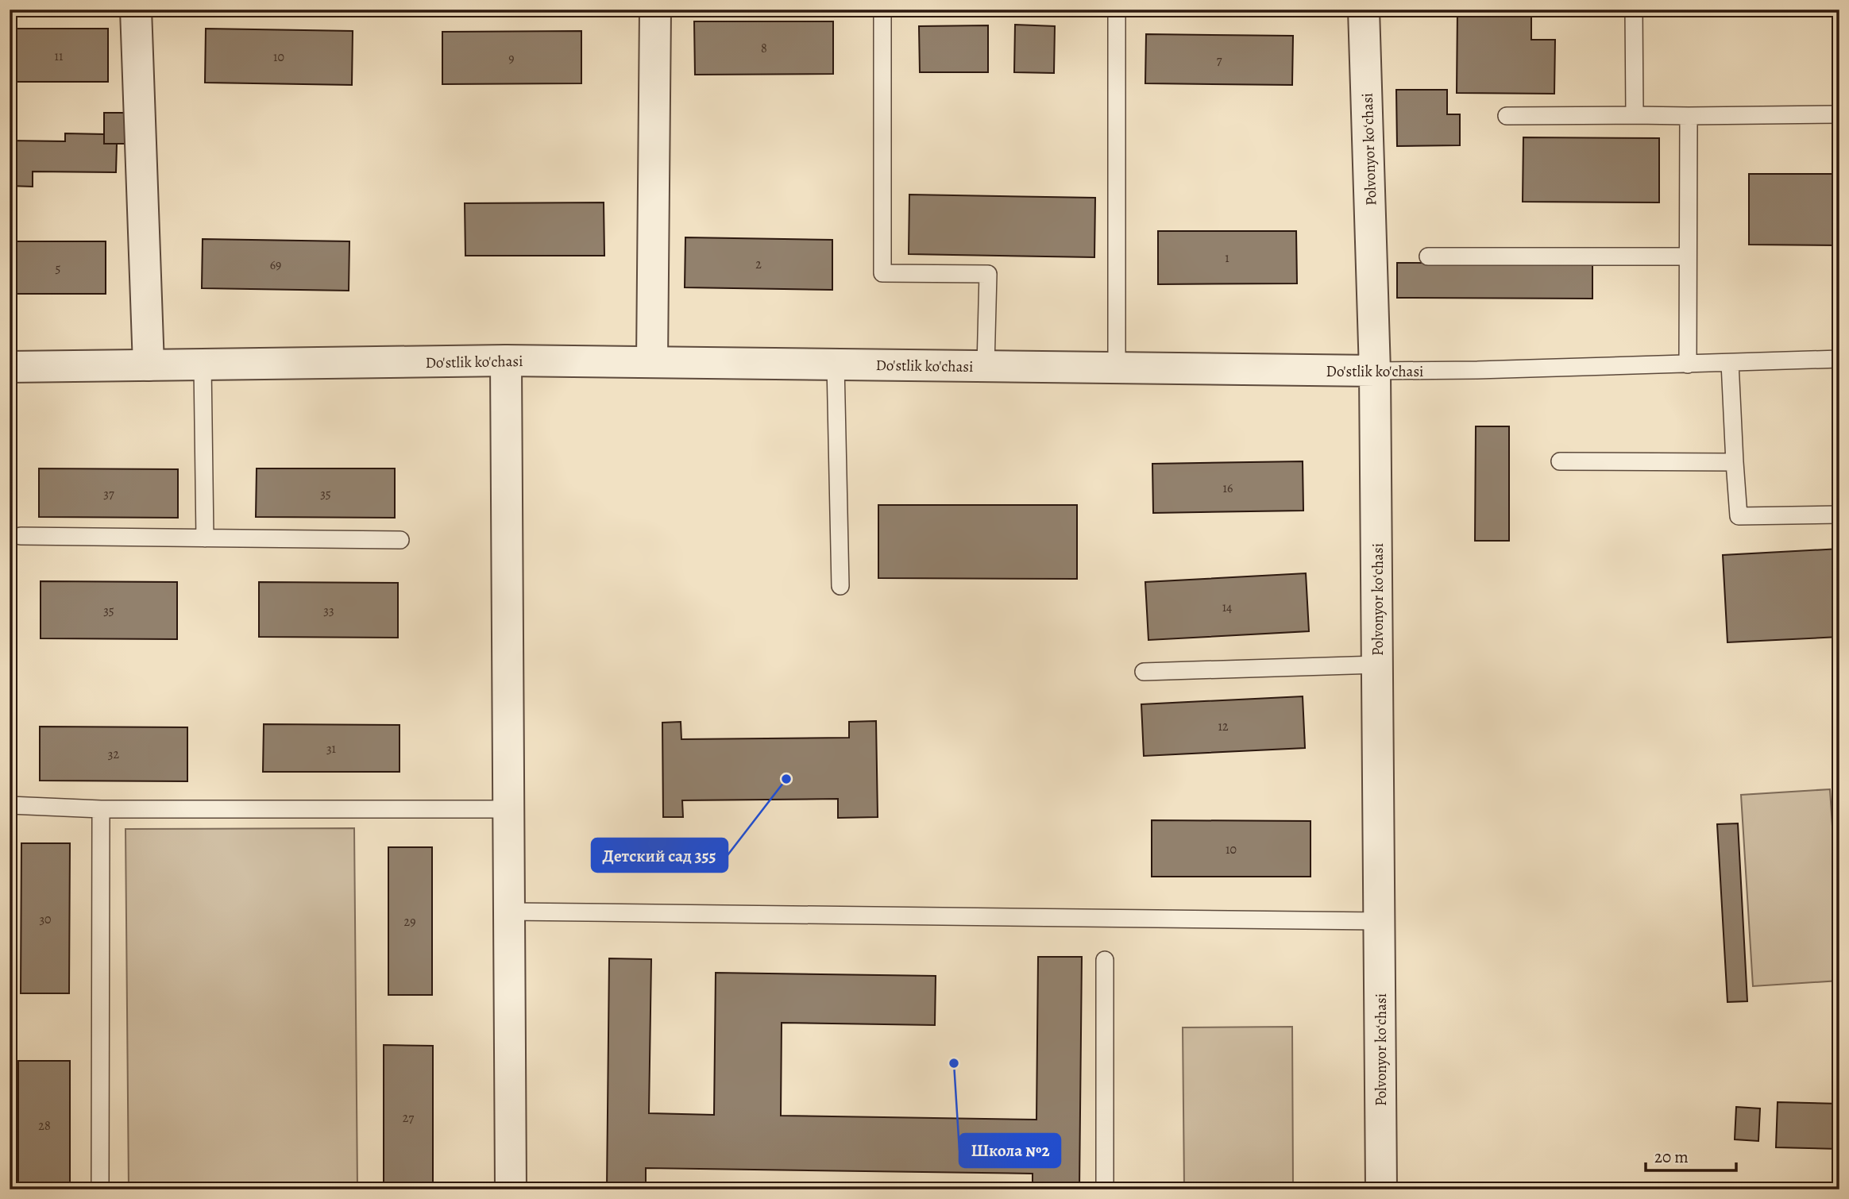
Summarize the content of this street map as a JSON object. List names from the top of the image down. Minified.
{"streets":{"street":["Polvonyor koʻchasi","Do'stlik ko'chasi"]},"crossings":[["Polvonyor koʻchasi","Do'stlik ko'chasi"]],"places":["Детский сад 355","Школа №2"],"house_numbers":["8","11","10","9","7","1","2","69","5","16","37","35","14","35","33","12","31","32","10","30","29","27","28"],"scale_bar":"20 m"}
